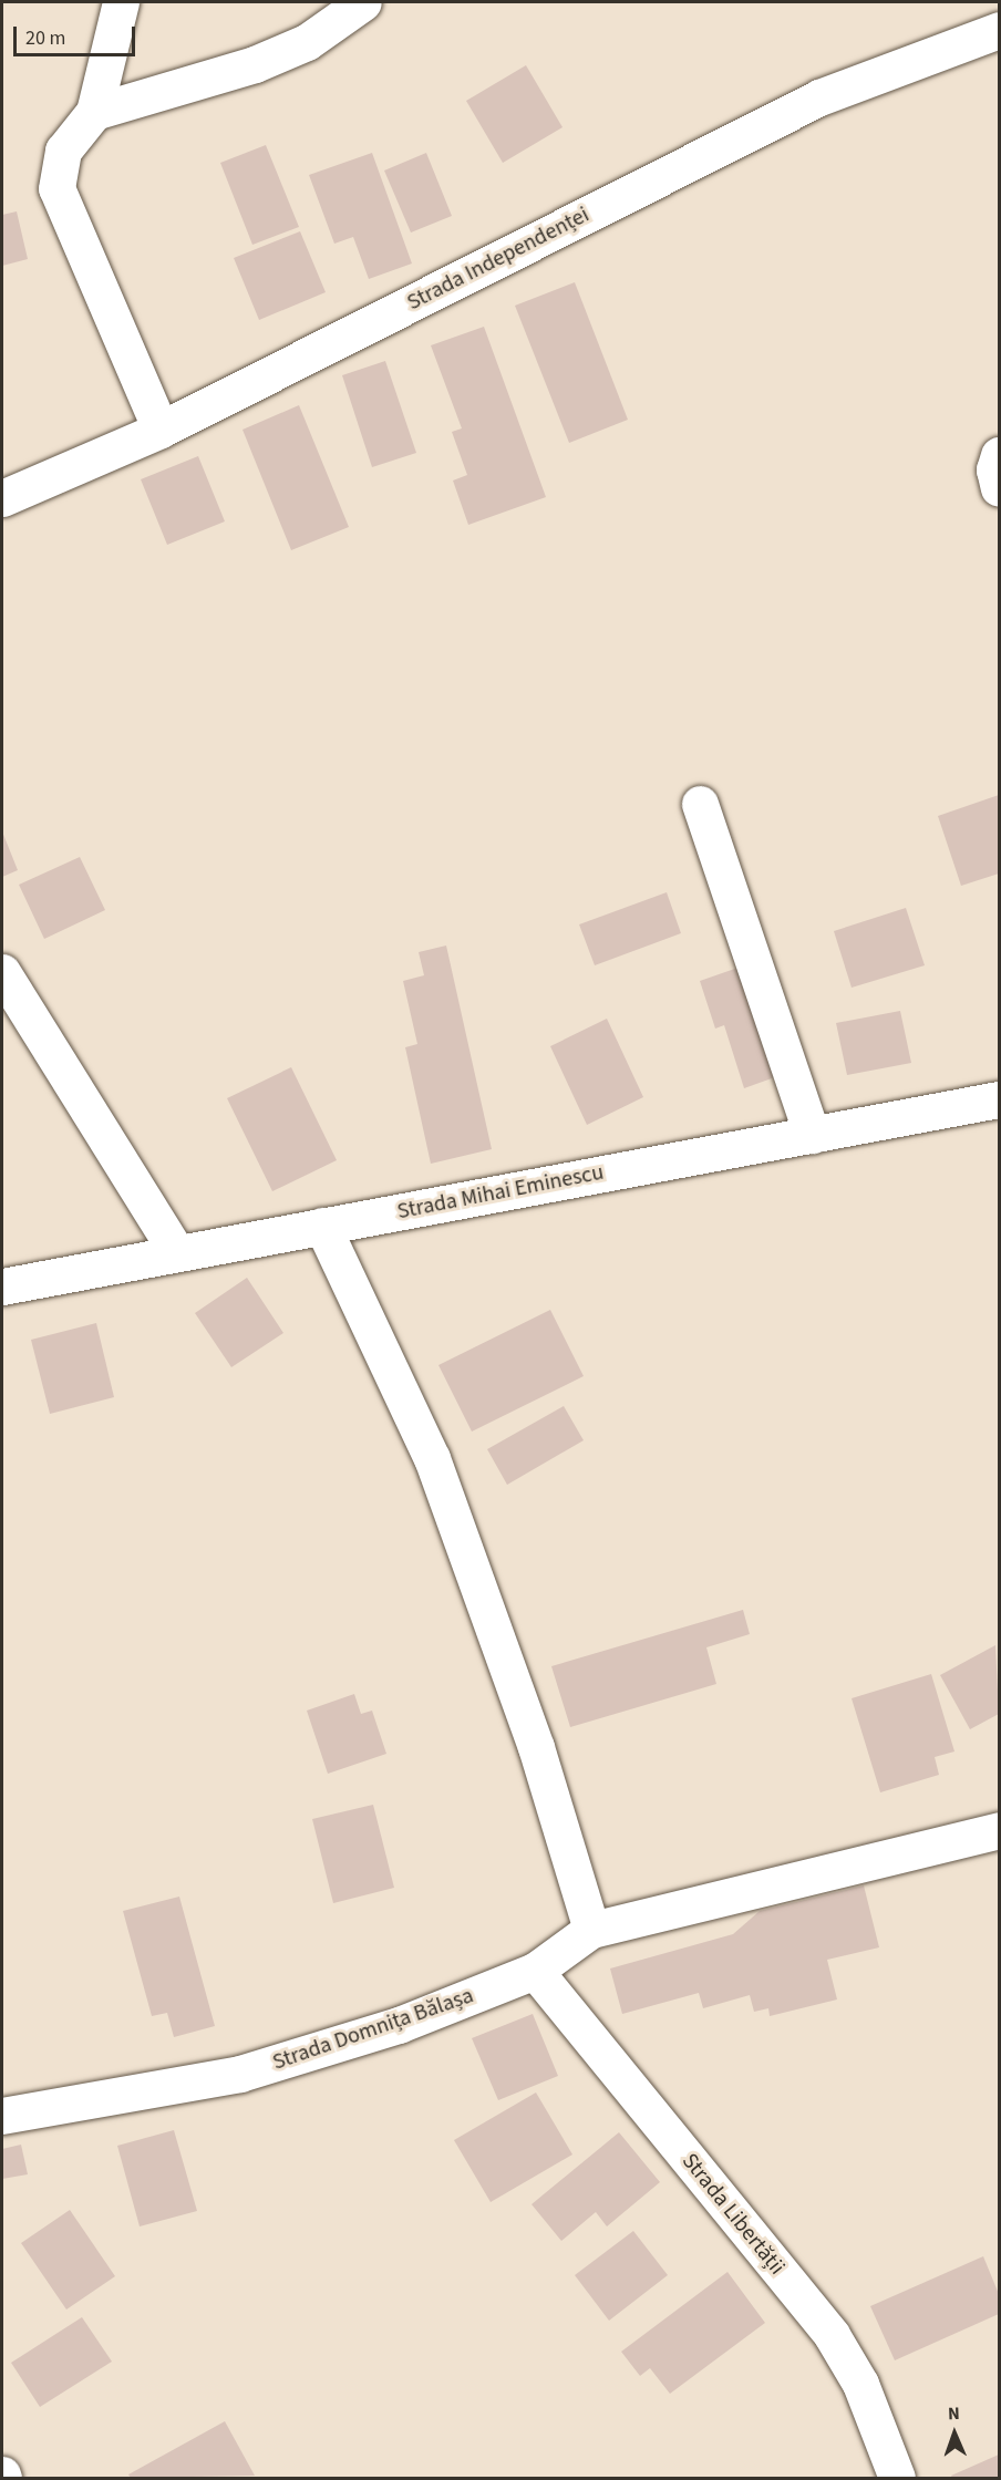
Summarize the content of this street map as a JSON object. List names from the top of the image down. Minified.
{"streets":{"street":["Strada Independenței","Strada Mihai Eminescu","Strada Domnița Bălașa","Strada Libertății"]},"crossings":[["Strada Domnița Bălașa","Strada Libertății"]],"scale_bar":"20 m","north":"top"}
